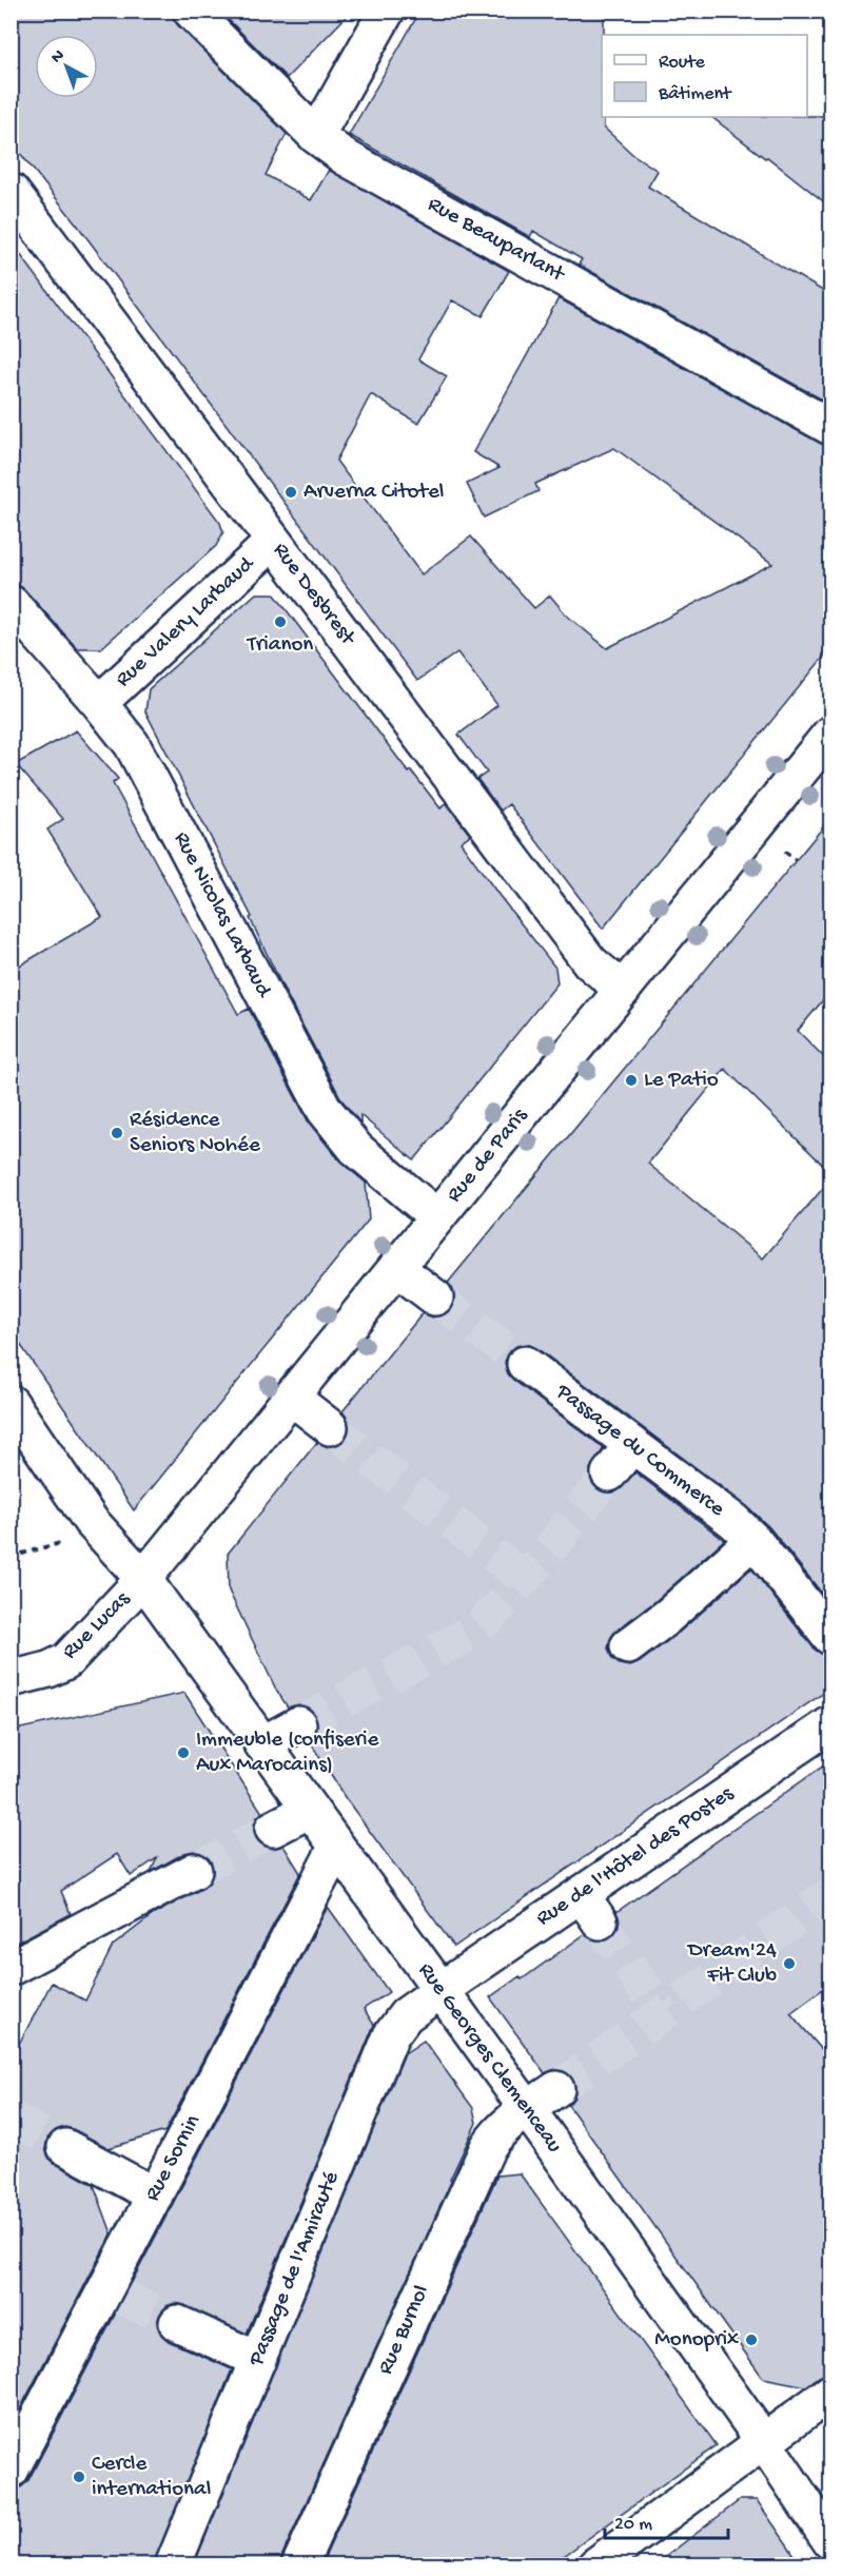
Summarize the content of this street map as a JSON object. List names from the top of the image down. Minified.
{"streets":{"street":["Rue Beauparlant","Rue Desbrest","Rue Valery Larbaud","Rue Nicolas Larbaud","Rue de Paris","Passage du Commerce","Rue Lucas","Rue de l'Hôtel des Postes","Rue Georges Clemenceau","Rue Sornin","Passage de l'Amirauté","Rue Burnol"]},"crossings":[["Rue Desbrest","Rue Valery Larbaud"],["Rue Desbrest","Rue de Paris"],["Rue Valery Larbaud","Rue Nicolas Larbaud"],["Rue Nicolas Larbaud","Rue de Paris"],["Rue de Paris","Rue Lucas"],["Rue de Paris","Rue Georges Clemenceau"],["Rue Lucas","Rue Georges Clemenceau"],["Rue de l'Hôtel des Postes","Rue Georges Clemenceau"],["Rue de l'Hôtel des Postes","Passage de l'Amirauté"],["Rue Georges Clemenceau","Rue Sornin"],["Rue Georges Clemenceau","Passage de l'Amirauté"],["Rue Georges Clemenceau","Rue Burnol"]],"places":["Arverna Citotel","Trianon","Le Patio","Résidence Seniors Nohée","Immeuble (confiserie Aux Marocains)","Dream'24 Fit Club","Monoprix","Cercle international"],"legend":["Route","Bâtiment"],"scale_bar":"20 m","north":"top left"}
